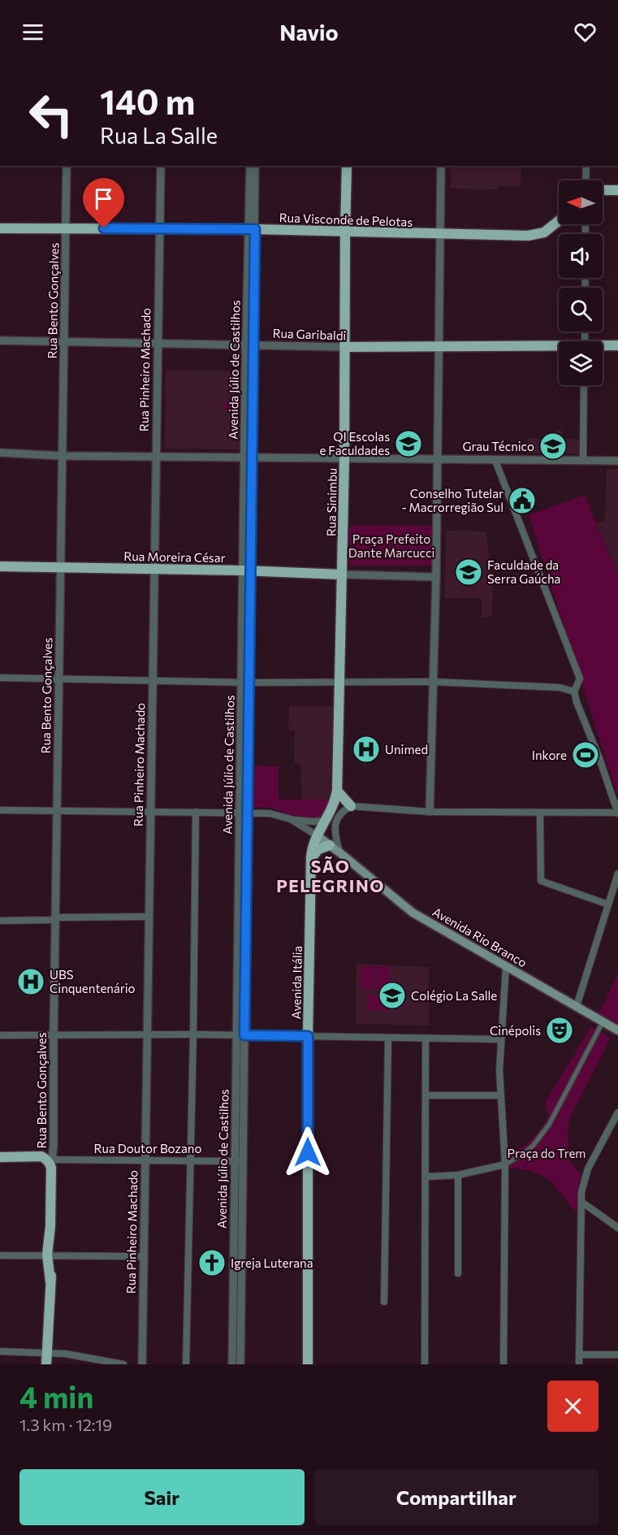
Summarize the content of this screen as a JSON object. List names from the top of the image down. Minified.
{"streets":{"main road":["Rua Visconde de Pelotas","Rua Bento Gonçalves","Rua Garibaldi","Rua Sinimbu","Rua Moreira César","Avenida Rio Branco","Avenida Itália"],"street":["Rua Pinheiro Machado","Avenida Júlio de Castilhos","Rua Doutor Bozano"]},"crossings":[["Rua Visconde de Pelotas","Rua Bento Gonçalves"],["Rua Visconde de Pelotas","Rua Pinheiro Machado"],["Rua Visconde de Pelotas","Avenida Júlio de Castilhos"],["Rua Visconde de Pelotas","Rua Sinimbu"],["Rua Bento Gonçalves","Rua Garibaldi"],["Rua Bento Gonçalves","Rua Moreira César"],["Rua Bento Gonçalves","Rua Doutor Bozano"],["Rua Garibaldi","Rua Pinheiro Machado"],["Rua Garibaldi","Avenida Júlio de Castilhos"],["Rua Garibaldi","Rua Sinimbu"],["Rua Pinheiro Machado","Rua Moreira César"],["Rua Pinheiro Machado","Rua Doutor Bozano"],["Avenida Júlio de Castilhos","Rua Moreira César"],["Avenida Júlio de Castilhos","Rua Doutor Bozano"],["Rua Sinimbu","Rua Moreira César"],["Rua Sinimbu","Avenida Rio Branco"],["Rua Sinimbu","Avenida Itália"],["Avenida Rio Branco","Avenida Itália"]],"districts":["SÃO PELEGRINO"],"parks":["Praça Prefeito Dante Marcucci","Praça do Trem"],"places":{"school or university":["QI Escolas e Faculdades","Grau Técnico","Faculdade da Serra Gaúcha","Colégio La Salle"],"public building":["Conselho Tutelar - Macrorregião Sul"],"hospital":["Unimed","UBS Cinquentenário"],"sports":["Inkore"],"theatre":["Cinépolis"],"church":["Igreja Luterana"]},"north":"left","page":{"header":"Navio","turn":["140 m","Rua La Salle"],"heading":["4 min","1.3 km · 12:19"],"buttons":["Sair","Compartilhar"]}}
